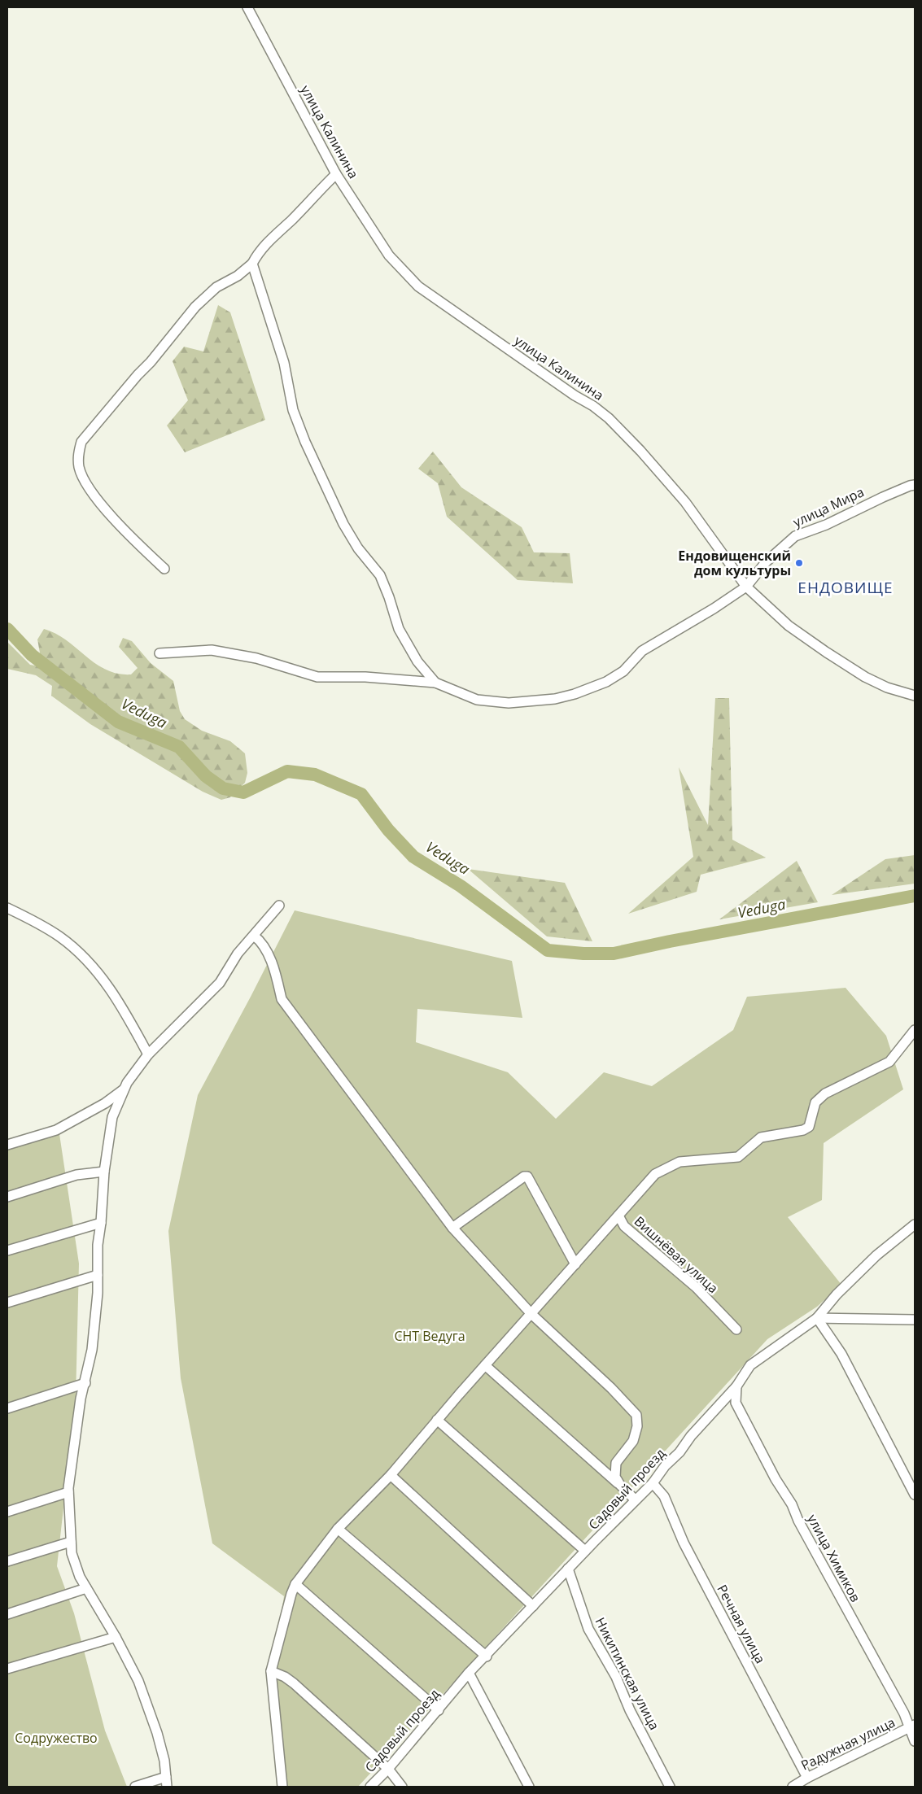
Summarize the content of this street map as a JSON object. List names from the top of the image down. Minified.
{"streets":{"street":["улица Калинина","улица Мира","Вишнёвая улица","Садовый проезд","улица Химиков","Речная улица","Никитинская улица","Радужная улица"]},"crossings":[["улица Калинина","улица Мира"],["Садовый проезд","улица Химиков"],["Садовый проезд","Речная улица"],["Садовый проезд","Никитинская улица"],["улица Химиков","Радужная улица"],["Речная улица","Радужная улица"]],"districts":["ЕНДОВИЩЕ"],"water":["Veduga"],"parks":["СНТ Ведуга","Содружество"],"places":["Ендовищенский дом культуры"]}
